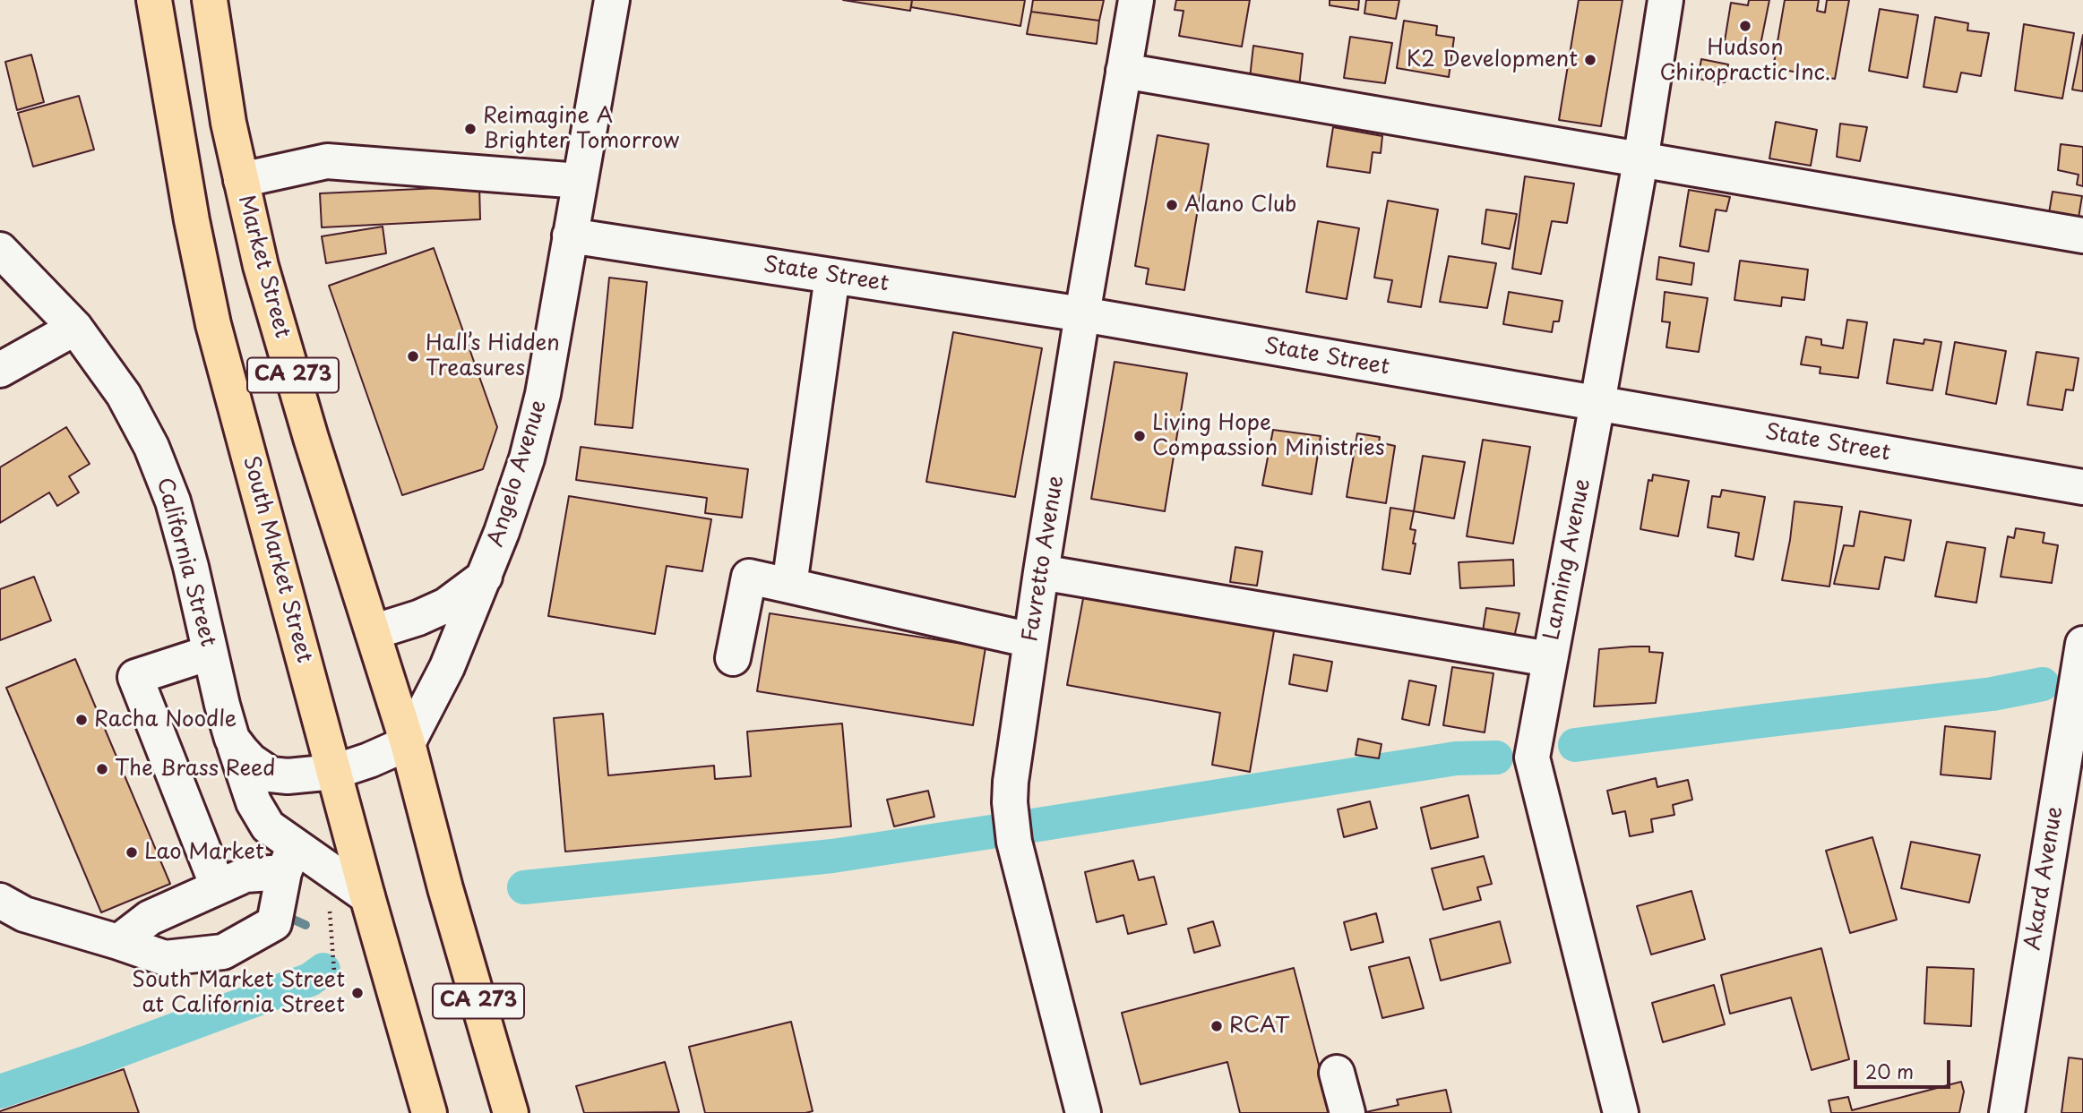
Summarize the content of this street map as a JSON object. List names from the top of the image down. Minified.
{"streets":{"main road":["Market Street","CA 273","South Market Street"],"street":["State Street","Angelo Avenue","Favretto Avenue","Lanning Avenue","California Street","Akard Avenue"]},"crossings":[["Market Street","CA 273"],["Market Street","Angelo Avenue"],["State Street","Angelo Avenue"],["State Street","Favretto Avenue"],["State Street","Lanning Avenue"],["CA 273","Angelo Avenue"],["South Market Street","California Street"]],"places":["Hudson Chiropractic Inc.","K2 Development","Reimagine A Brighter Tomorrow","Alano Club","Hall’s Hidden Treasures","Living Hope Compassion Ministries","Racha Noodle","The Brass Reed","Lao Market","South Market Street at California Street","RCAT"],"scale_bar":"20 m"}
